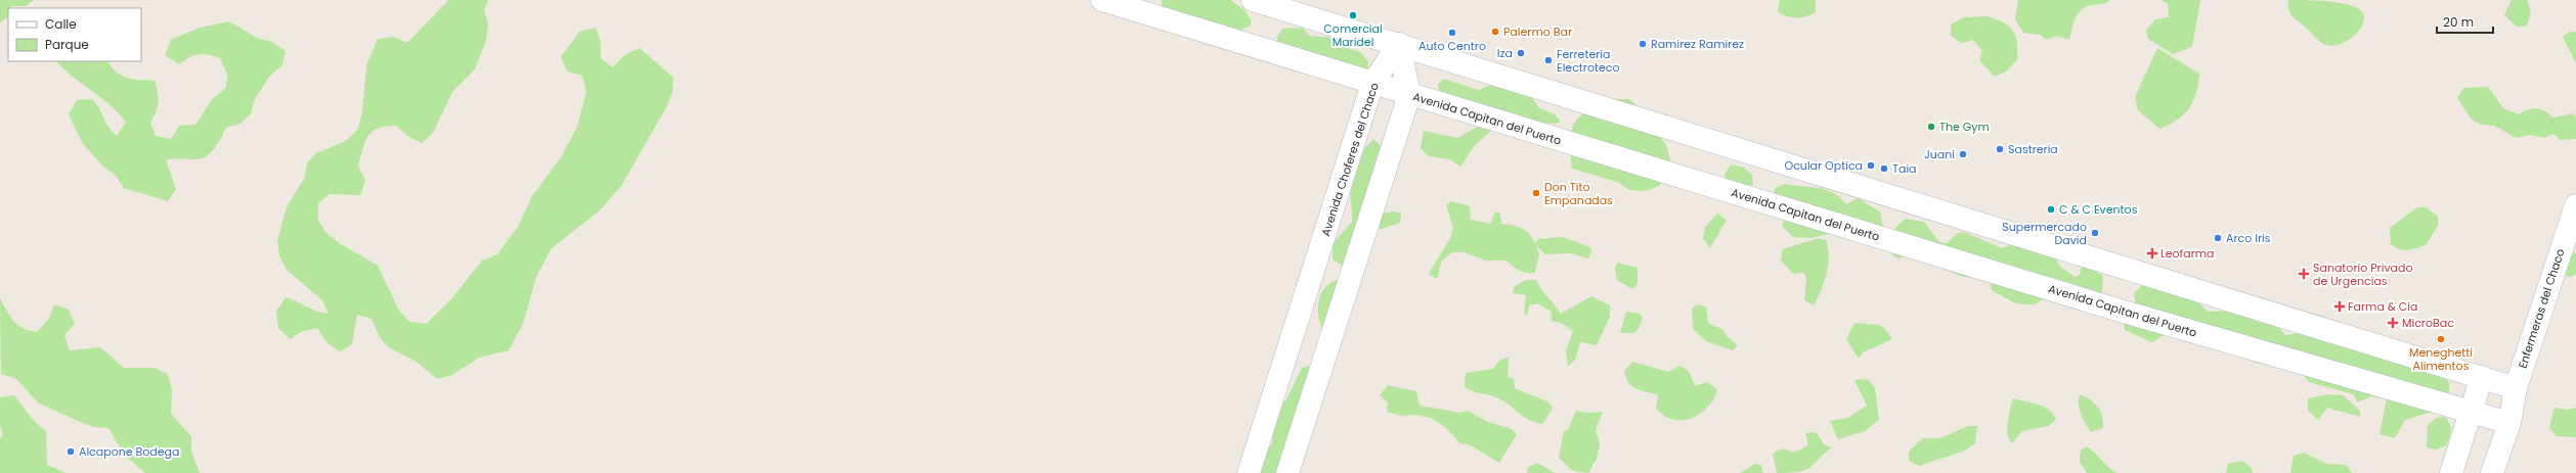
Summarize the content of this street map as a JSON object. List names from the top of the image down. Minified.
{"streets":{"street":["Avenida Capitan del Puerto","Avenida Choferes del Chaco","Enfermeras del Chaco"]},"crossings":[["Avenida Capitan del Puerto","Avenida Choferes del Chaco"],["Avenida Capitan del Puerto","Enfermeras del Chaco"]],"places":{"other":["Comercial Maridel","Palermo Bar","Auto Centro","Ramirez Ramirez","Iza","Ferretería Electroteco","The Gym","Sastreria","Juani","Ocular Optica","Taia","Don Tito Empanadas","C & C Eventos","Supermercado David","Arco Iris","Meneghetti Alimentos","Alcapone Bodega"],"health":["Leofarma","Sanatorio Privado de Urgencias","Farma & Cia","MicroBac"]},"legend":["Calle","Parque"],"scale_bar":"20 m"}
